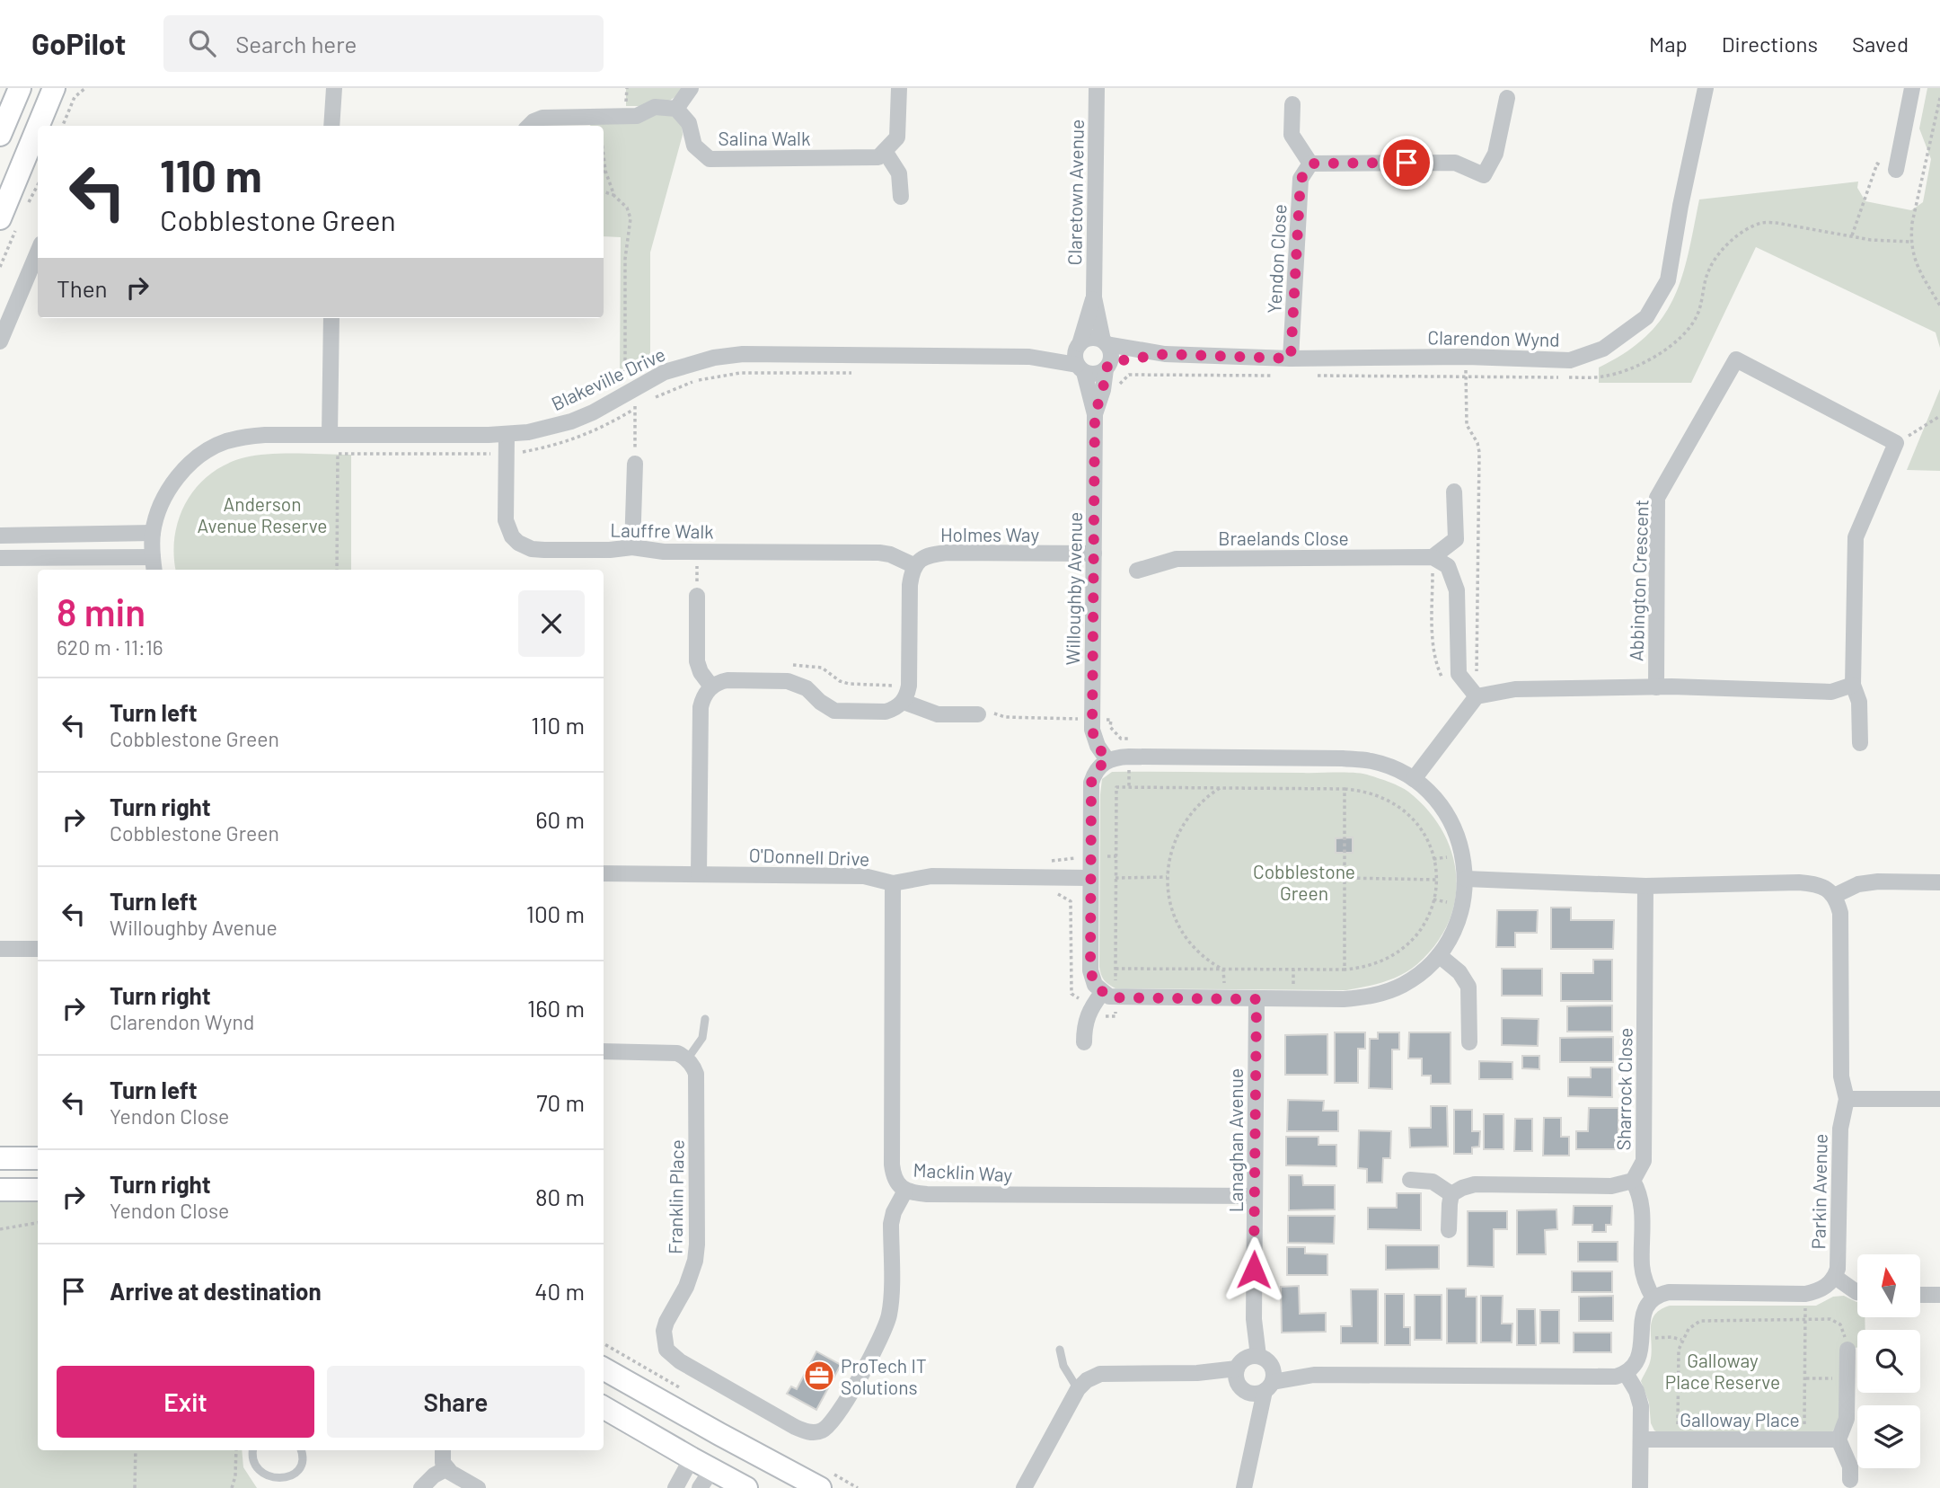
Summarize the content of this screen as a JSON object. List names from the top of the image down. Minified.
{"streets":{"street":["Salina Walk","Claretown Avenue","Yendon Close","Clarendon Wynd","Blakeville Drive","Lauffre Walk","Holmes Way","Braelands Close","Abbington Crescent","Willoughby Avenue","O'Donnell Drive","Sharrock Close","Lanaghan Avenue","Macklin Way","Parkin Avenue","Franklin Place","Galloway Place"]},"crossings":[["Claretown Avenue","Clarendon Wynd"],["Claretown Avenue","Blakeville Drive"],["Claretown Avenue","Willoughby Avenue"],["Yendon Close","Clarendon Wynd"],["Clarendon Wynd","Blakeville Drive"],["Clarendon Wynd","Willoughby Avenue"],["Blakeville Drive","Lauffre Walk"],["Blakeville Drive","Willoughby Avenue"],["Lauffre Walk","Holmes Way"],["Holmes Way","Willoughby Avenue"],["O'Donnell Drive","Macklin Way"],["Lanaghan Avenue","Macklin Way"],["Macklin Way","Franklin Place"]],"parks":["Anderson Avenue Reserve","Cobblestone Green","Galloway Place Reserve"],"places":{"office":["ProTech IT Solutions"]},"north":"top","page":{"header":"GoPilot","search":"Search here","nav":["Map","Directions","Saved"],"turn":["110 m","Cobblestone Green"],"then":"Then","heading":["8 min","620 m · 11:16"],"list":[{"name":"Turn left","note":"Cobblestone Green","value":"110 m"},{"name":"Turn right","note":"Cobblestone Green","value":"60 m"},{"name":"Turn left","note":"Willoughby Avenue","value":"100 m"},{"name":"Turn right","note":"Clarendon Wynd","value":"160 m"},{"name":"Turn left","note":"Yendon Close","value":"70 m"},{"name":"Turn right","note":"Yendon Close","value":"80 m"},{"name":"Arrive at destination","value":"40 m"}],"buttons":["Exit","Share"]}}
